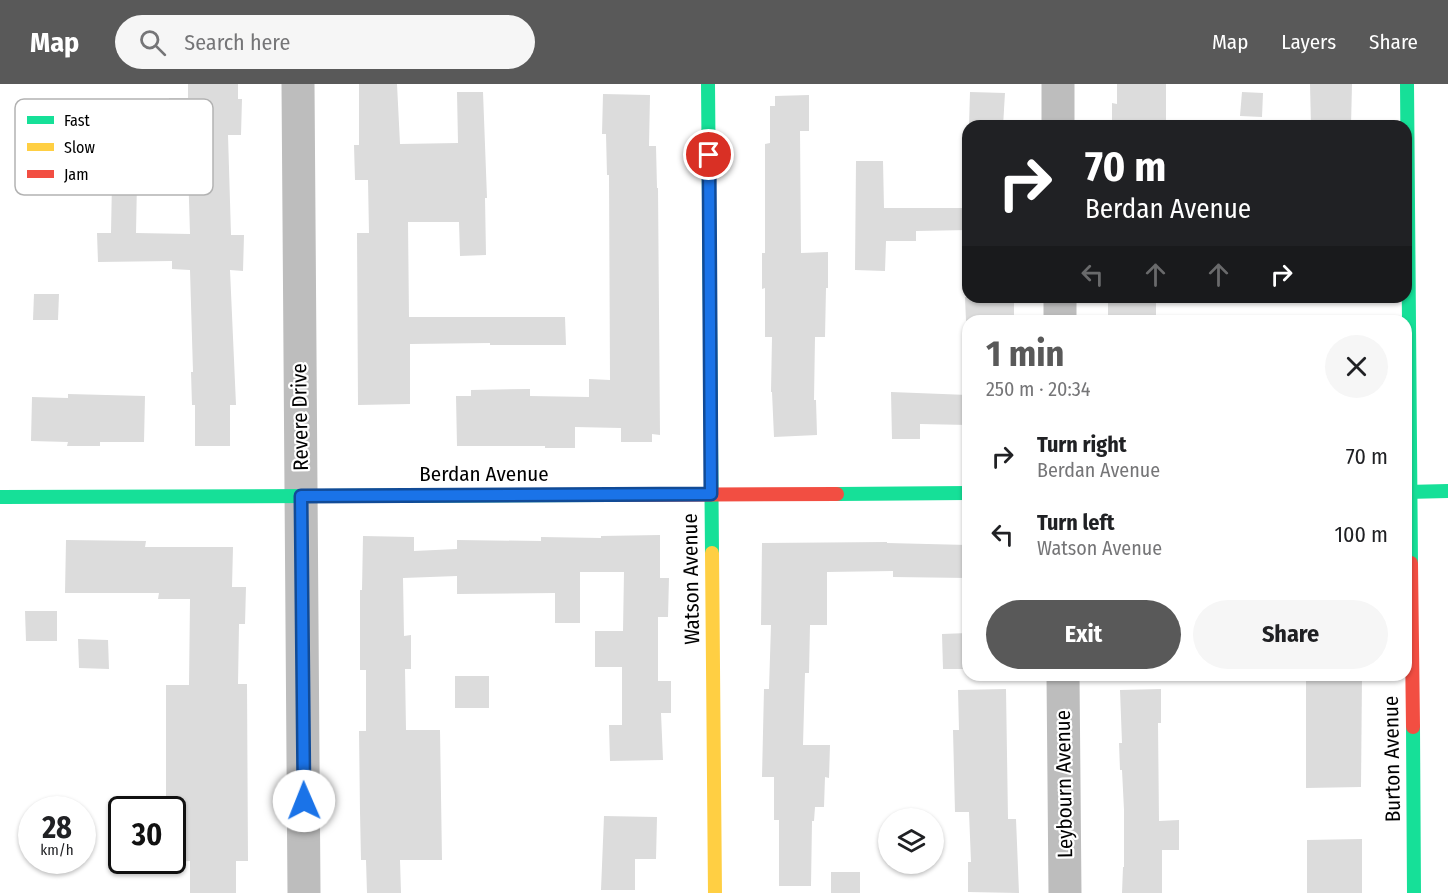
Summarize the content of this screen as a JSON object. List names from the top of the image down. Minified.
{"streets":{"street":["Revere Drive","Berdan Avenue","Watson Avenue","Burton Avenue","Leybourn Avenue"]},"crossings":[["Revere Drive","Berdan Avenue"],["Berdan Avenue","Watson Avenue"]],"legend":["Fast","Slow","Jam"],"page":{"header":"Map","search":"Search here","nav":["Map","Layers","Share"],"turn":["70 m","Berdan Avenue"],"heading":["1 min","250 m · 20:34"],"list":[{"name":"Turn right","note":"Berdan Avenue","value":"70 m"},{"name":"Turn left","note":"Watson Avenue","value":"100 m"}],"buttons":["Exit","Share"],"speed":"28 km/h","limit":"30"}}
